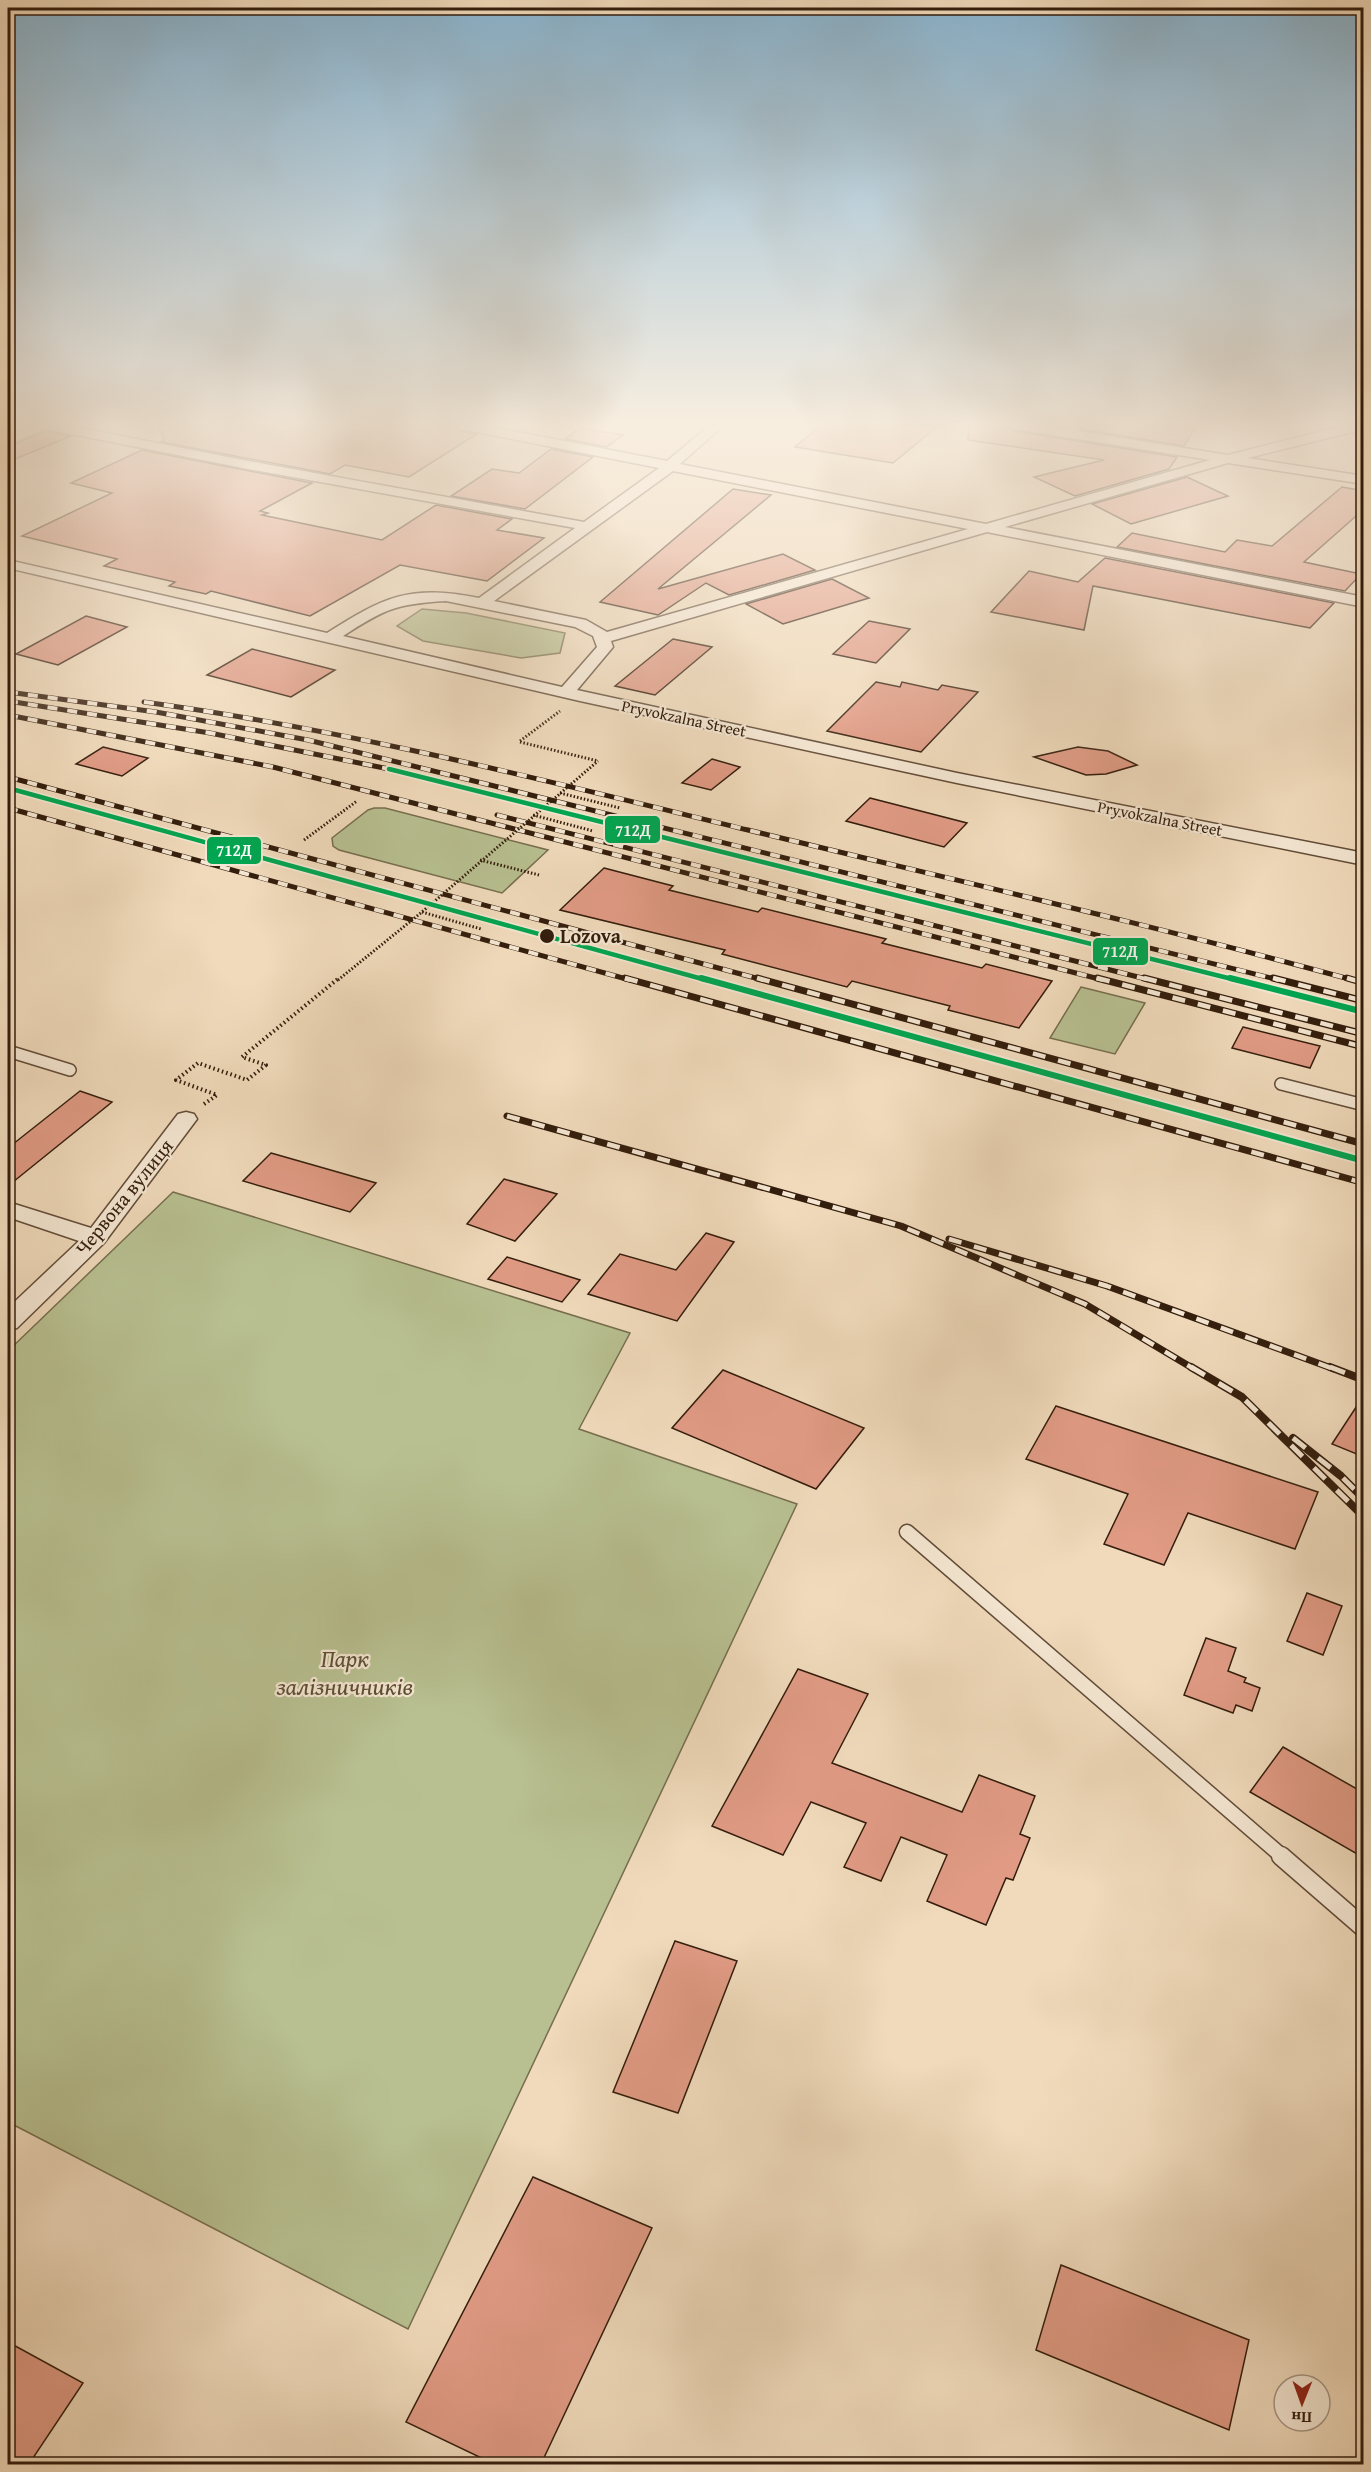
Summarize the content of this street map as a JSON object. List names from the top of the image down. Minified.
{"streets":{"street":["Pryvokzalna Street","Червона вулиця"]},"parks":["Парк залізничників"],"places":["Lozova"],"lines":["transit line 712Д"],"north":"bottom"}
